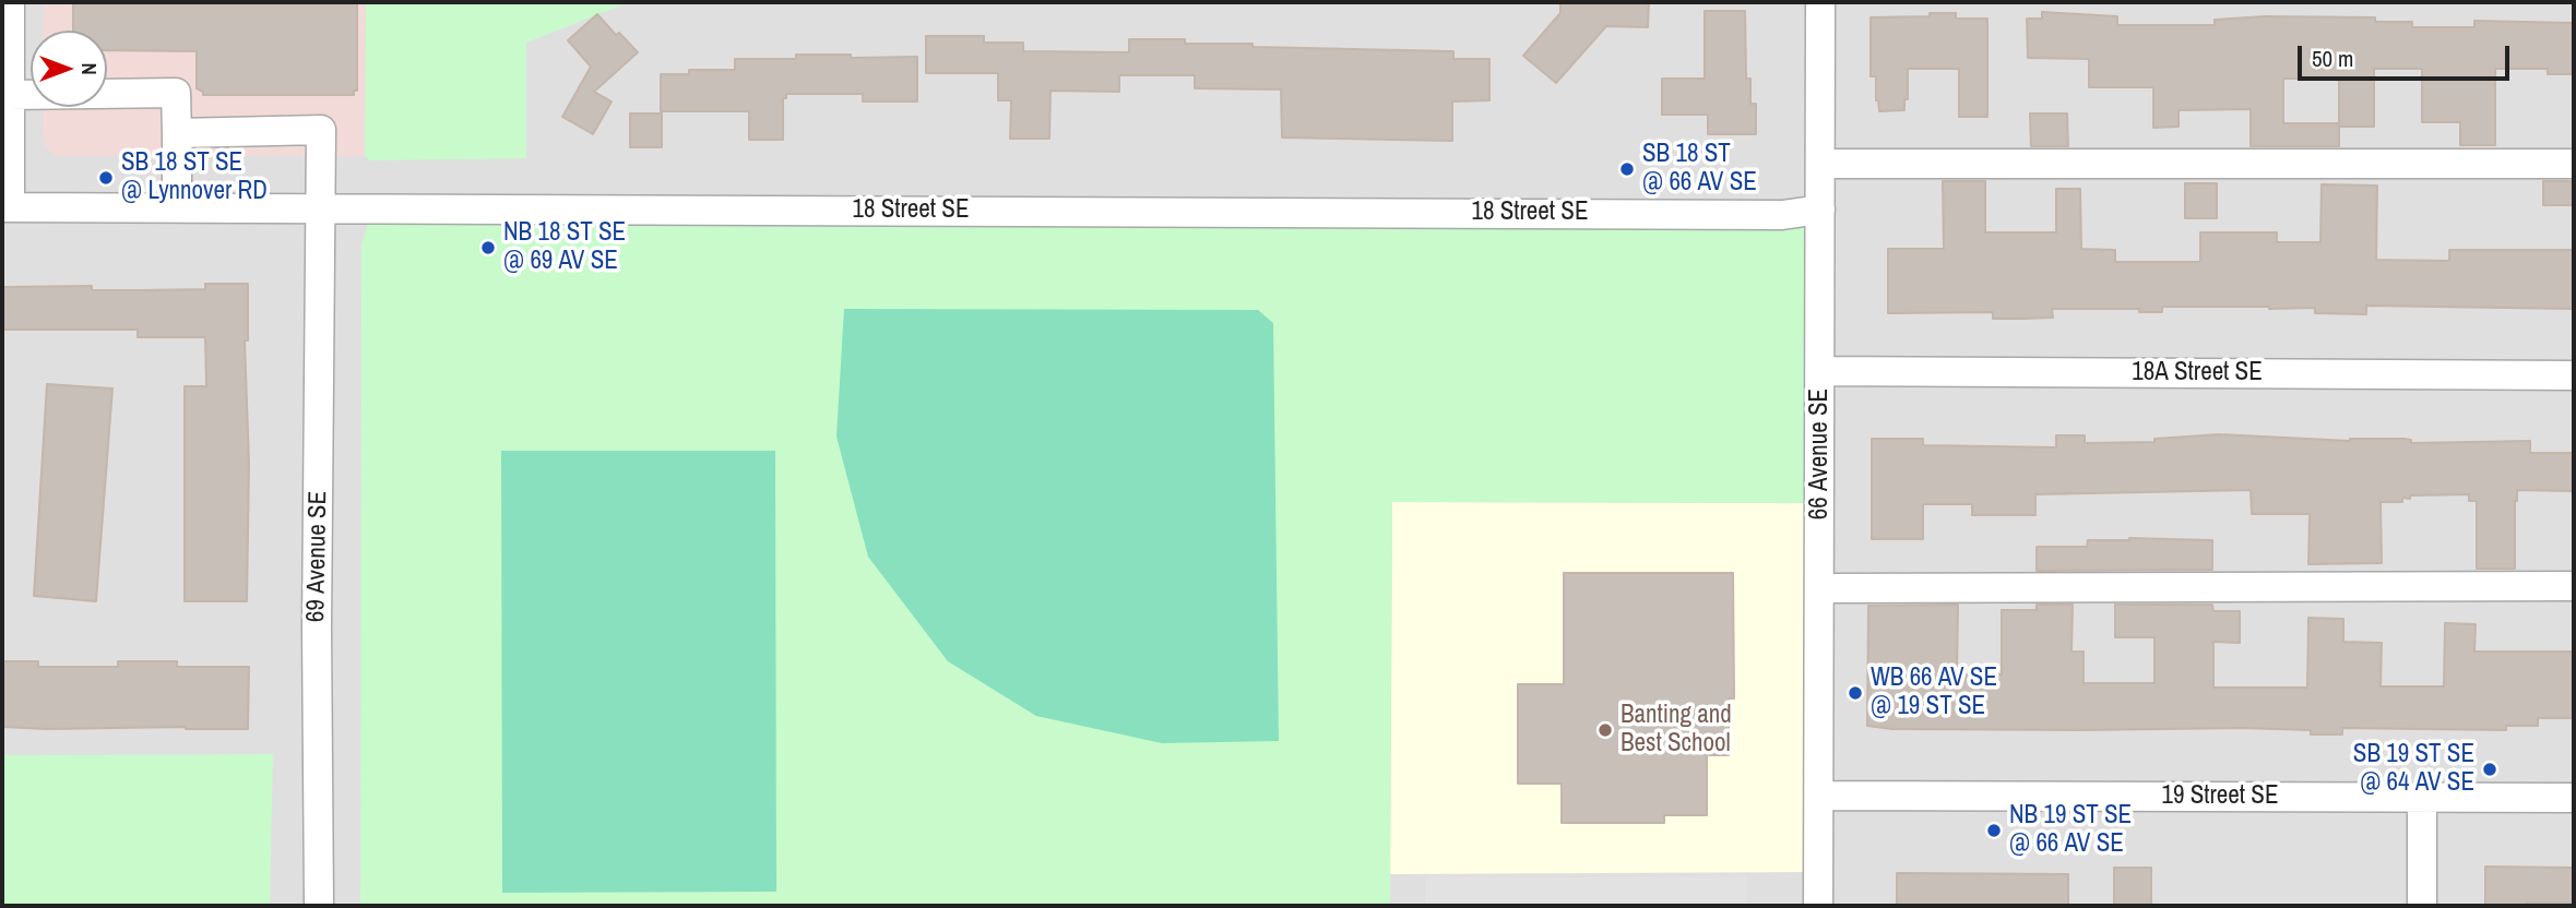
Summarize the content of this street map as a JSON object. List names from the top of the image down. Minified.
{"streets":{"street":["18 Street SE","18A Street SE","66 Avenue SE","69 Avenue SE","19 Street SE"]},"crossings":[["18 Street SE","66 Avenue SE"],["18 Street SE","69 Avenue SE"],["18A Street SE","66 Avenue SE"],["66 Avenue SE","19 Street SE"]],"places":["SB 18 ST @ 66 AV SE","SB 18 ST SE @ Lynnover RD","NB 18 ST SE @ 69 AV SE","WB 66 AV SE @ 19 ST SE","Banting and Best School","SB 19 ST SE @ 64 AV SE","NB 19 ST SE @ 66 AV SE"],"scale_bar":"50 m","north":"right"}
